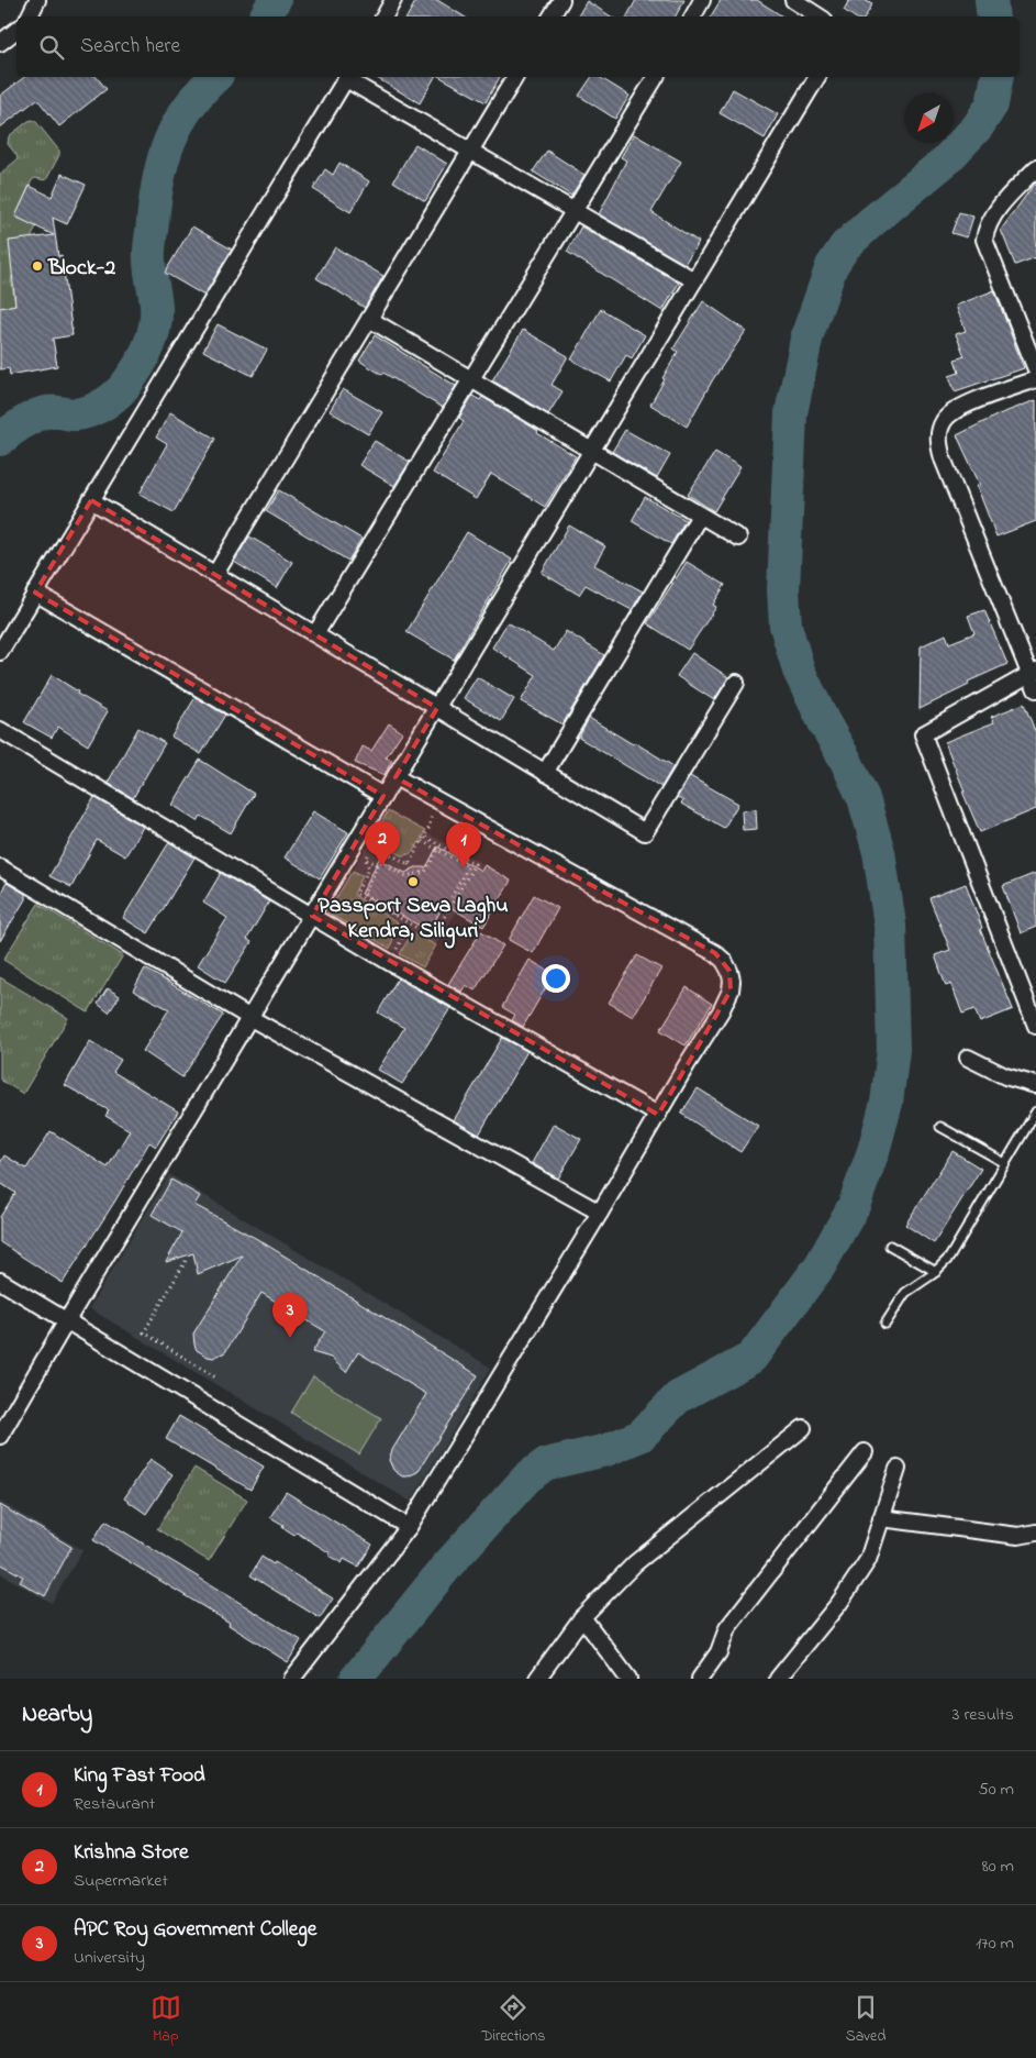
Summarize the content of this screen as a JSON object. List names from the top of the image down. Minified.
{"places":["Block-2","Passport Seva Laghu Kendra, Siliguri"],"north":"bottom left","page":{"search":"Search here","pins":["2","1","3"],"heading":["Nearby","3 results"],"list":[{"mark":"1","name":"King Fast Food","note":"Restaurant","value":"50 m"},{"mark":"2","name":"Krishna Store","note":"Supermarket","value":"80 m"},{"mark":"3","name":"APC Roy Government College","note":"University","value":"170 m"}],"nav":["Map","Directions","Saved"]}}
